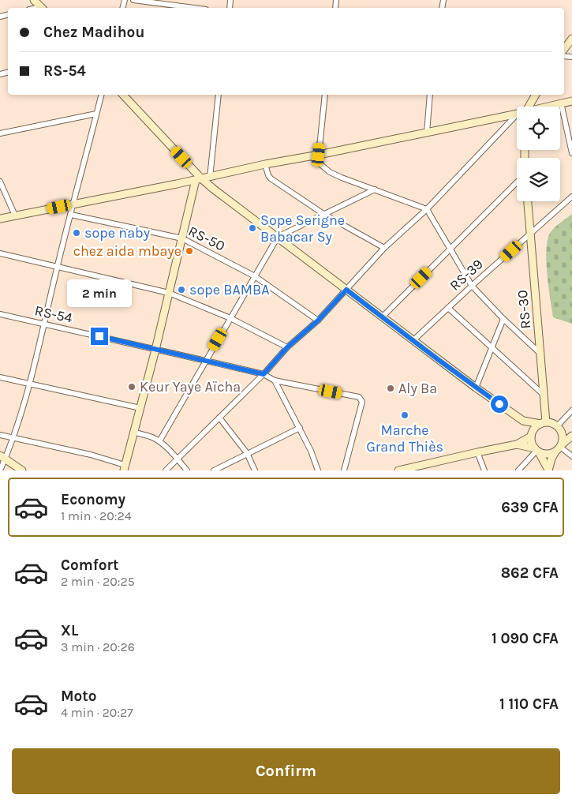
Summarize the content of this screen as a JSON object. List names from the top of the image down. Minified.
{"streets":{"street":["RS-50","RS-39","RS-30","RS-54"]},"crossings":[["RS-39","RS-30"]],"places":["Sope Serigne Babacar Sy","sope naby","chez aida mbaye","sope BAMBA","Keur Yaye Aïcha","Aly Ba","Marche Grand Thiès"],"page":{"banner":["Chez Madihou","RS-54"],"bubble":"2 min","list":[{"name":"Economy","note":"1 min · 20:24","value":"639 CFA"},{"name":"Comfort","note":"2 min · 20:25","value":"862 CFA"},{"name":"XL","note":"3 min · 20:26","value":"1 090 CFA"},{"name":"Moto","note":"4 min · 20:27","value":"1 110 CFA"}],"buttons":"Confirm"}}
